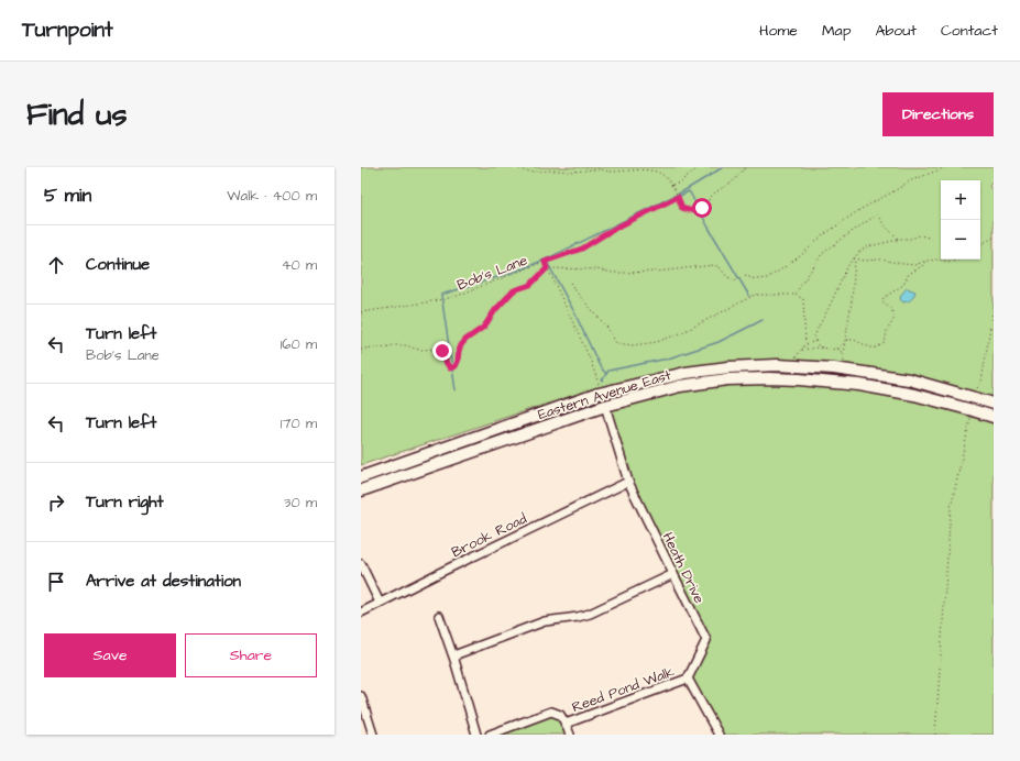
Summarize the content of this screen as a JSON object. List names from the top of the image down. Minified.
{"streets":{"highway":["Eastern Avenue East"],"street":["Brook Road","Heath Drive","Reed Pond Walk"],"path":["Bob's Lane"]},"crossings":[["Eastern Avenue East","Heath Drive"],["Brook Road","Heath Drive"],["Heath Drive","Reed Pond Walk"]],"page":{"header":"Turnpoint","nav":["Home","Map","About","Contact"],"buttons":["Directions",["Save","Share"]],"title":"Find us","heading":["5 min","Walk · 400 m"],"map_buttons":["+","−"],"list":[["Continue","40 m"],["Turn left","Bob's Lane","160 m"],["Turn left","170 m"],["Turn right","30 m"],"Arrive at destination"]}}
